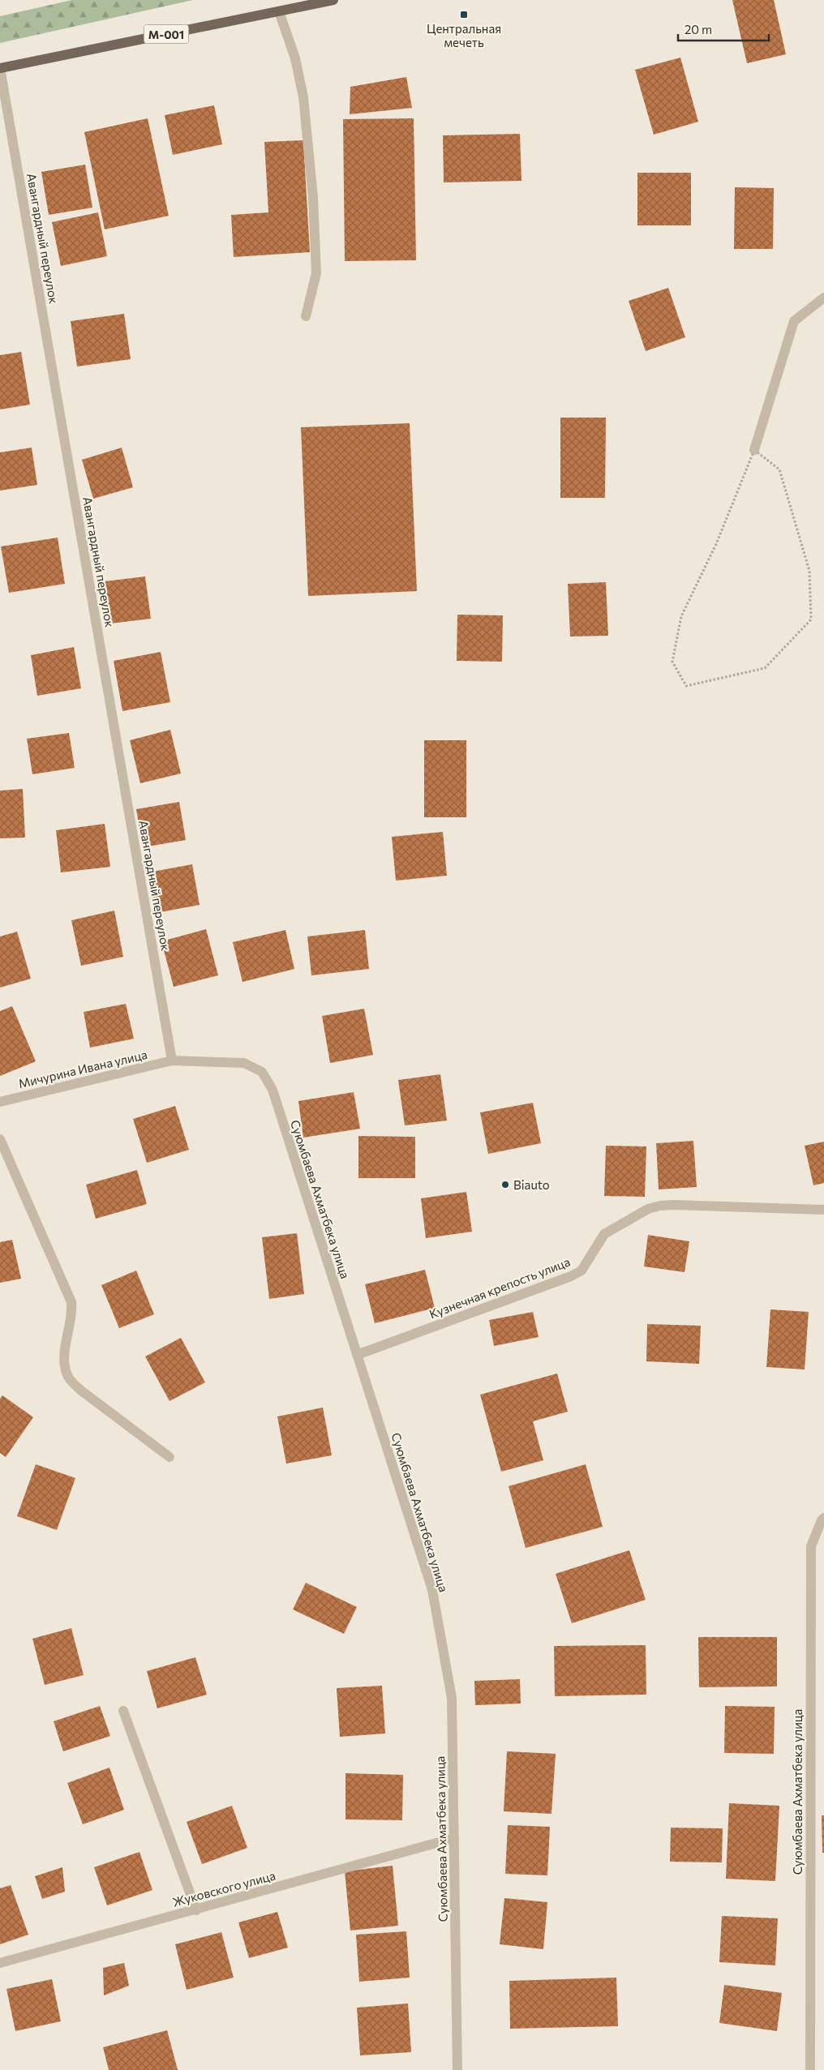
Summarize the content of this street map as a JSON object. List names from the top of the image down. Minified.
{"streets":{"main road":["М-001"],"street":["Авангардный переулок","Мичурина Ивана улица","Суюмбаева Ахматбека улица","Кузнечная крепость улица","Жуковского улица"]},"crossings":[["М-001","Авангардный переулок"],["Авангардный переулок","Мичурина Ивана улица"],["Авангардный переулок","Суюмбаева Ахматбека улица"],["Мичурина Ивана улица","Суюмбаева Ахматбека улица"],["Суюмбаева Ахматбека улица","Кузнечная крепость улица"],["Суюмбаева Ахматбека улица","Жуковского улица"]],"places":{"transit":["Центральная мечеть"],"other":["Biauto"]},"scale_bar":"20 m"}
